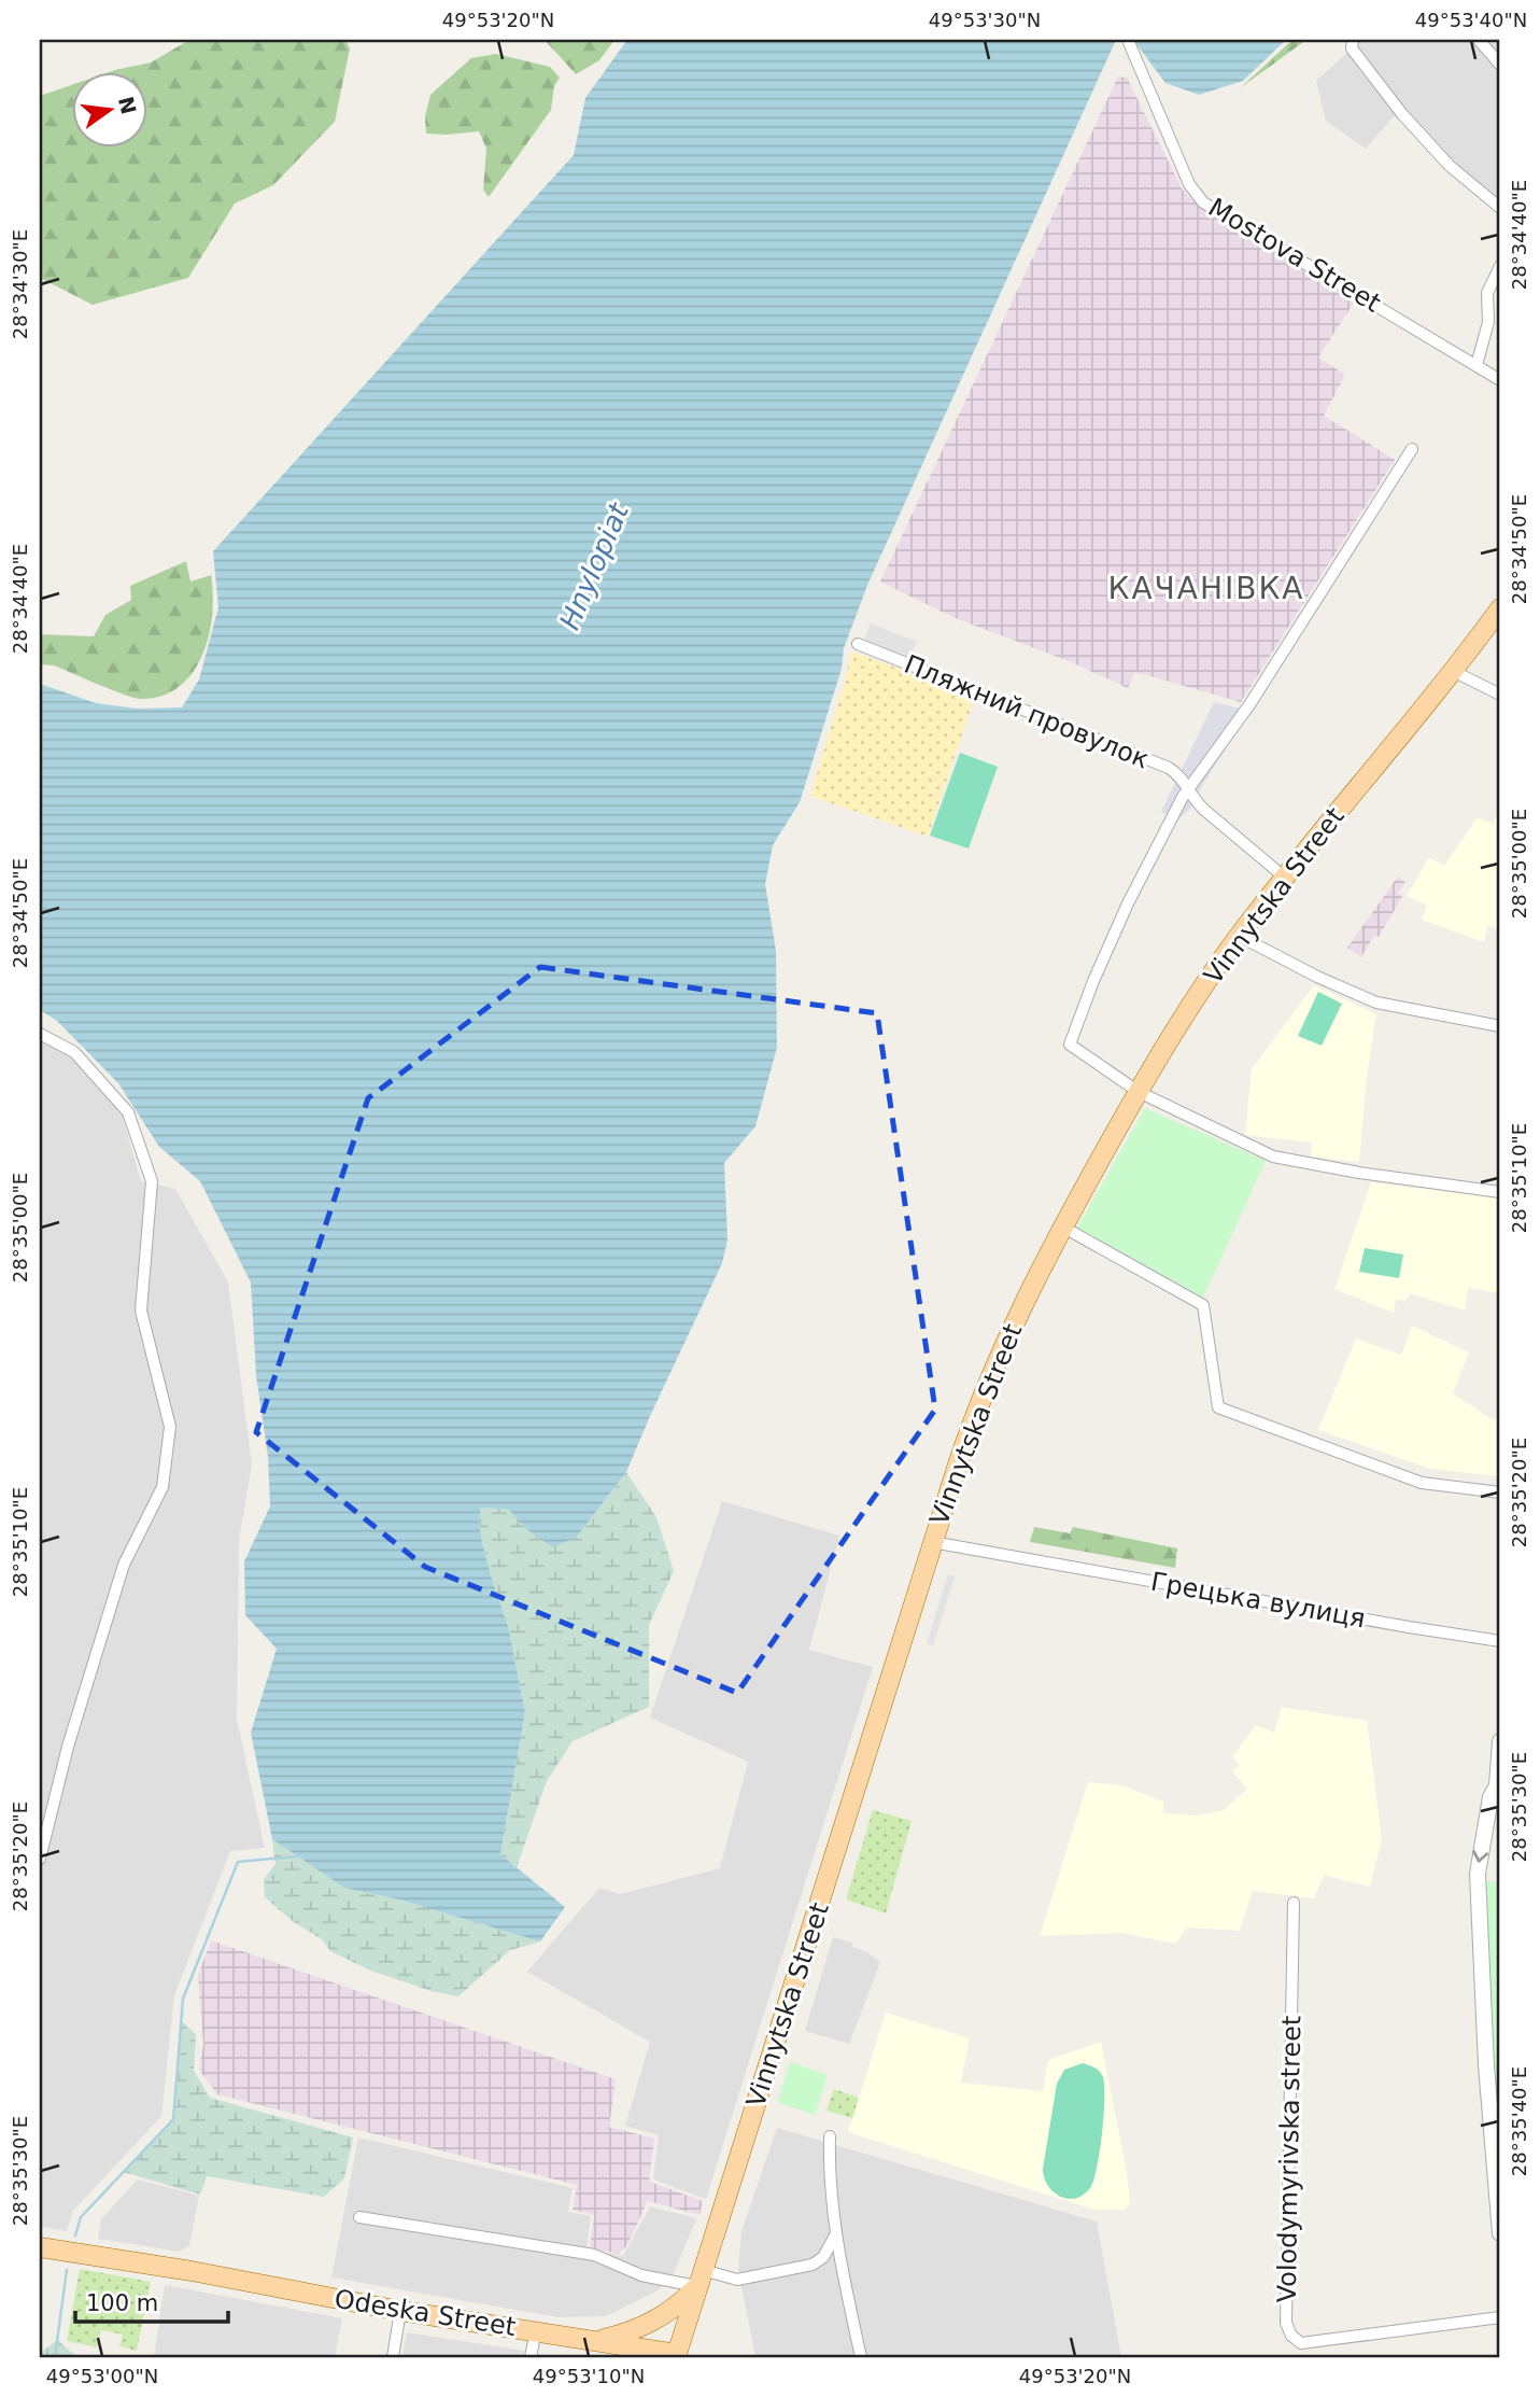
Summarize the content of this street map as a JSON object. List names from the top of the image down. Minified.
{"streets":{"main road":["Vinnytska Street","Odeska Street"],"street":["Mostova Street","Пляжний провулок","Грецька вулиця","Volodymyrivska street"]},"crossings":[["Пляжний провулок","Vinnytska Street"],["Vinnytska Street","Грецька вулиця"],["Vinnytska Street","Odeska Street"]],"districts":["КАЧАНІВКА"],"water":["Hnylopiat"],"scale_bar":"100 m","north":"right","coordinates":["49°53'20\"N","49°53'30\"N","49°53'40\"N","28°34'40\"E","28°34'30\"E","28°34'50\"E","28°35'00\"E","28°35'10\"E","28°35'20\"E","28°35'30\"E","28°35'40\"E","49°53'00\"N","49°53'10\"N"]}
